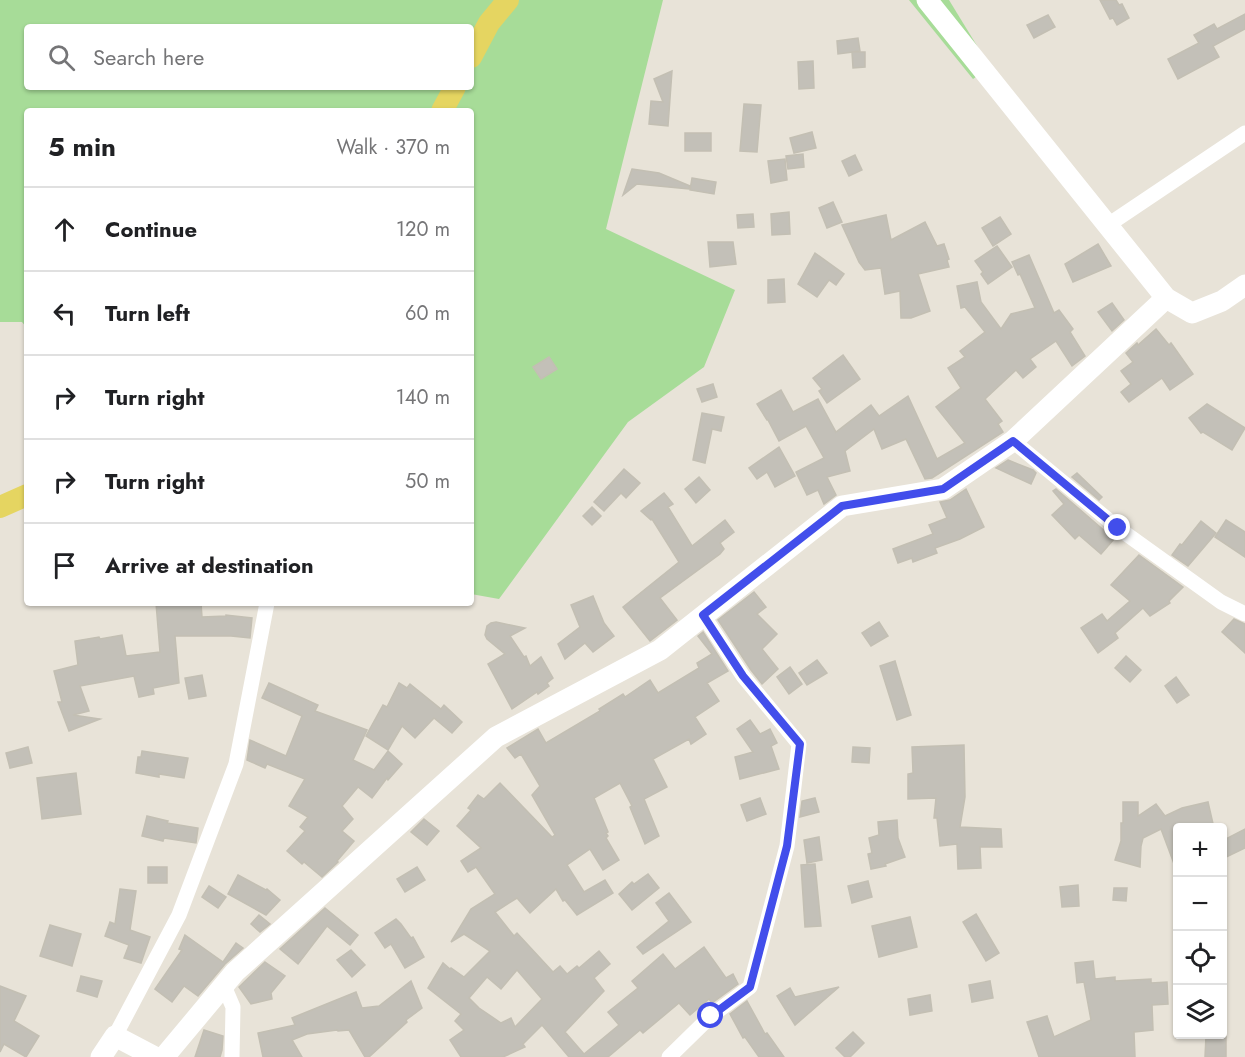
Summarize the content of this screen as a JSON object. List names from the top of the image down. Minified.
{"page":{"search":"Search here","heading":["5 min","Walk · 370 m"],"list":[["Continue","120 m"],["Turn left","60 m"],["Turn right","140 m"],["Turn right","50 m"],"Arrive at destination"],"map_buttons":["+","−"]}}
